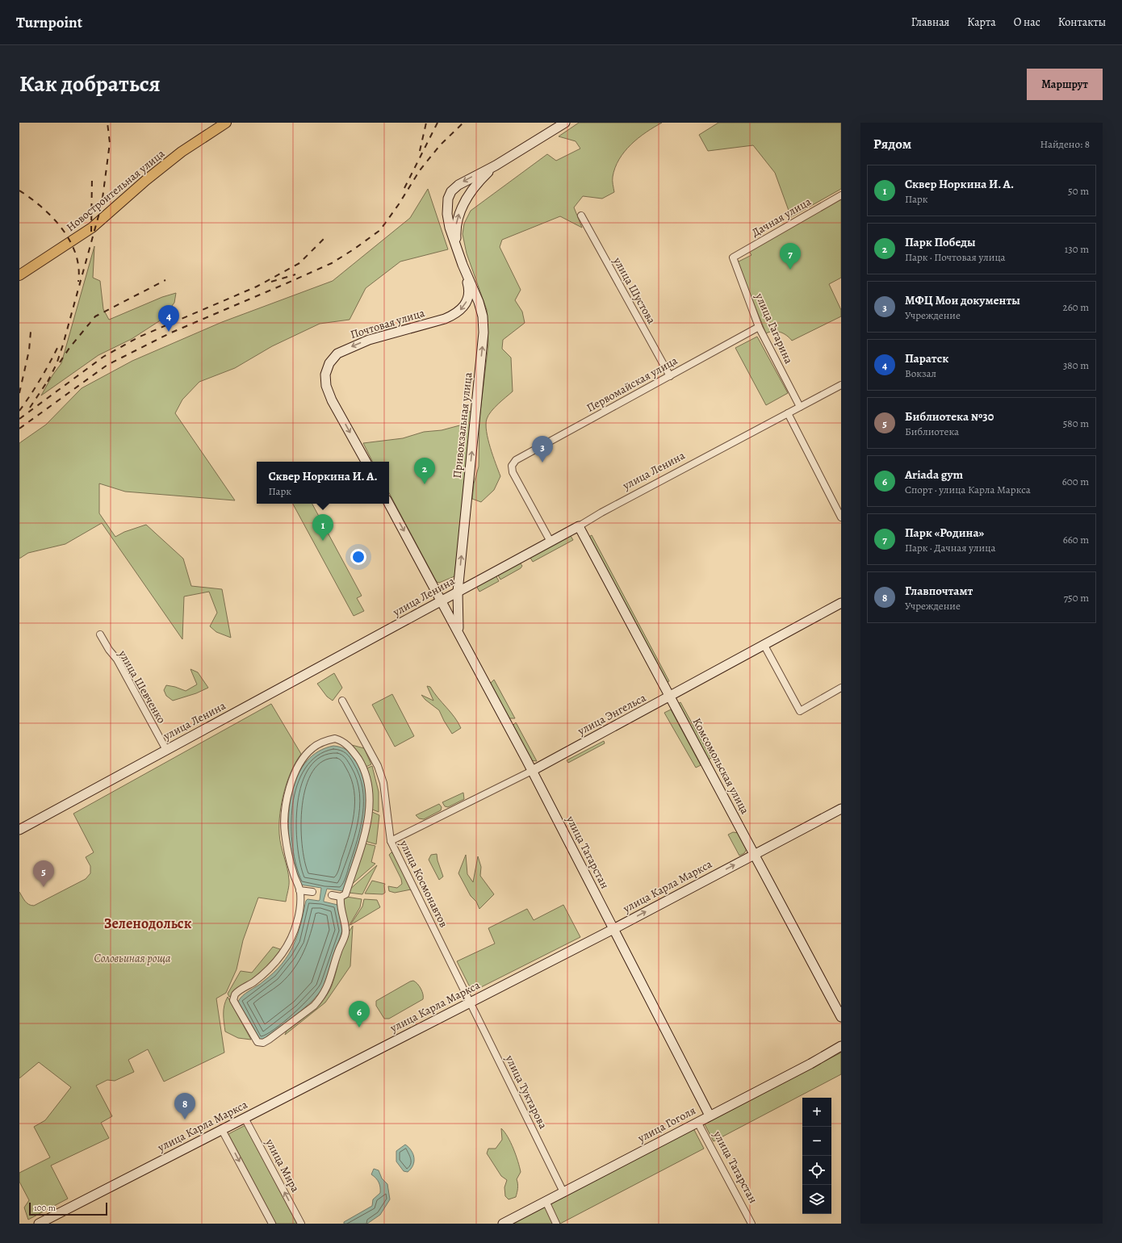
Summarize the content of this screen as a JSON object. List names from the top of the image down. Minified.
{"streets":{"main road":["Новостроительная улица"],"street":["Дачная улица","улица Шустова","Почтовая улица","улица Гагарина","Первомайская улица","Привокзальная улица","улица Ленина","улица Шевченко","улица Энгельса","Комсомольская улица","улица Татарстан","улица Космонавтов","улица Карла Маркса","улица Туктарова","улица Гоголя","улица Мира"]},"crossings":[["Дачная улица","улица Гагарина"],["улица Шустова","Первомайская улица"],["Почтовая улица","Привокзальная улица"],["улица Гагарина","Первомайская улица"],["улица Гагарина","улица Ленина"],["Первомайская улица","улица Ленина"],["Привокзальная улица","улица Ленина"],["Привокзальная улица","улица Татарстан"],["улица Ленина","улица Шевченко"],["улица Ленина","Комсомольская улица"],["улица Ленина","улица Татарстан"],["улица Энгельса","Комсомольская улица"],["улица Энгельса","улица Татарстан"],["улица Энгельса","улица Космонавтов"],["Комсомольская улица","улица Карла Маркса"],["улица Татарстан","улица Карла Маркса"],["улица Татарстан","улица Гоголя"],["улица Космонавтов","улица Карла Маркса"],["улица Космонавтов","улица Туктарова"],["улица Карла Маркса","улица Туктарова"],["улица Карла Маркса","улица Мира"],["улица Туктарова","улица Гоголя"]],"one_way":["Привокзальная улица"],"districts":["Зеленодольск"],"parks":["Соловьиная роща"],"scale_bar":"100 m","page":{"header":"Turnpoint","nav":["Главная","Карта","О нас","Контакты"],"title":"Как добраться","buttons":"Маршрут","heading":["Рядом","Найдено: 8"],"list":[{"mark":"1","name":"Сквер Норкина И. А.","note":"Парк","value":"50 m"},{"mark":"2","name":"Парк Победы","note":"Парк · Почтовая улица","value":"130 m"},{"mark":"3","name":"МФЦ Мои документы","note":"Учреждение","value":"260 m"},{"mark":"4","name":"Паратск","note":"Вокзал","value":"380 m"},{"mark":"5","name":"Библиотека №30","note":"Библиотека","value":"580 m"},{"mark":"6","name":"Ariada gym","note":"Спорт · улица Карла Маркса","value":"600 m"},{"mark":"7","name":"Парк «Родина»","note":"Парк · Дачная улица","value":"660 m"},{"mark":"8","name":"Главпочтамт","note":"Учреждение","value":"750 m"}],"pins":["7","4","3","2","1","5","6","8"],"popup":["Сквер Норкина И. А.","Парк"],"map_buttons":["+","−"],"scale":"100 m"}}
